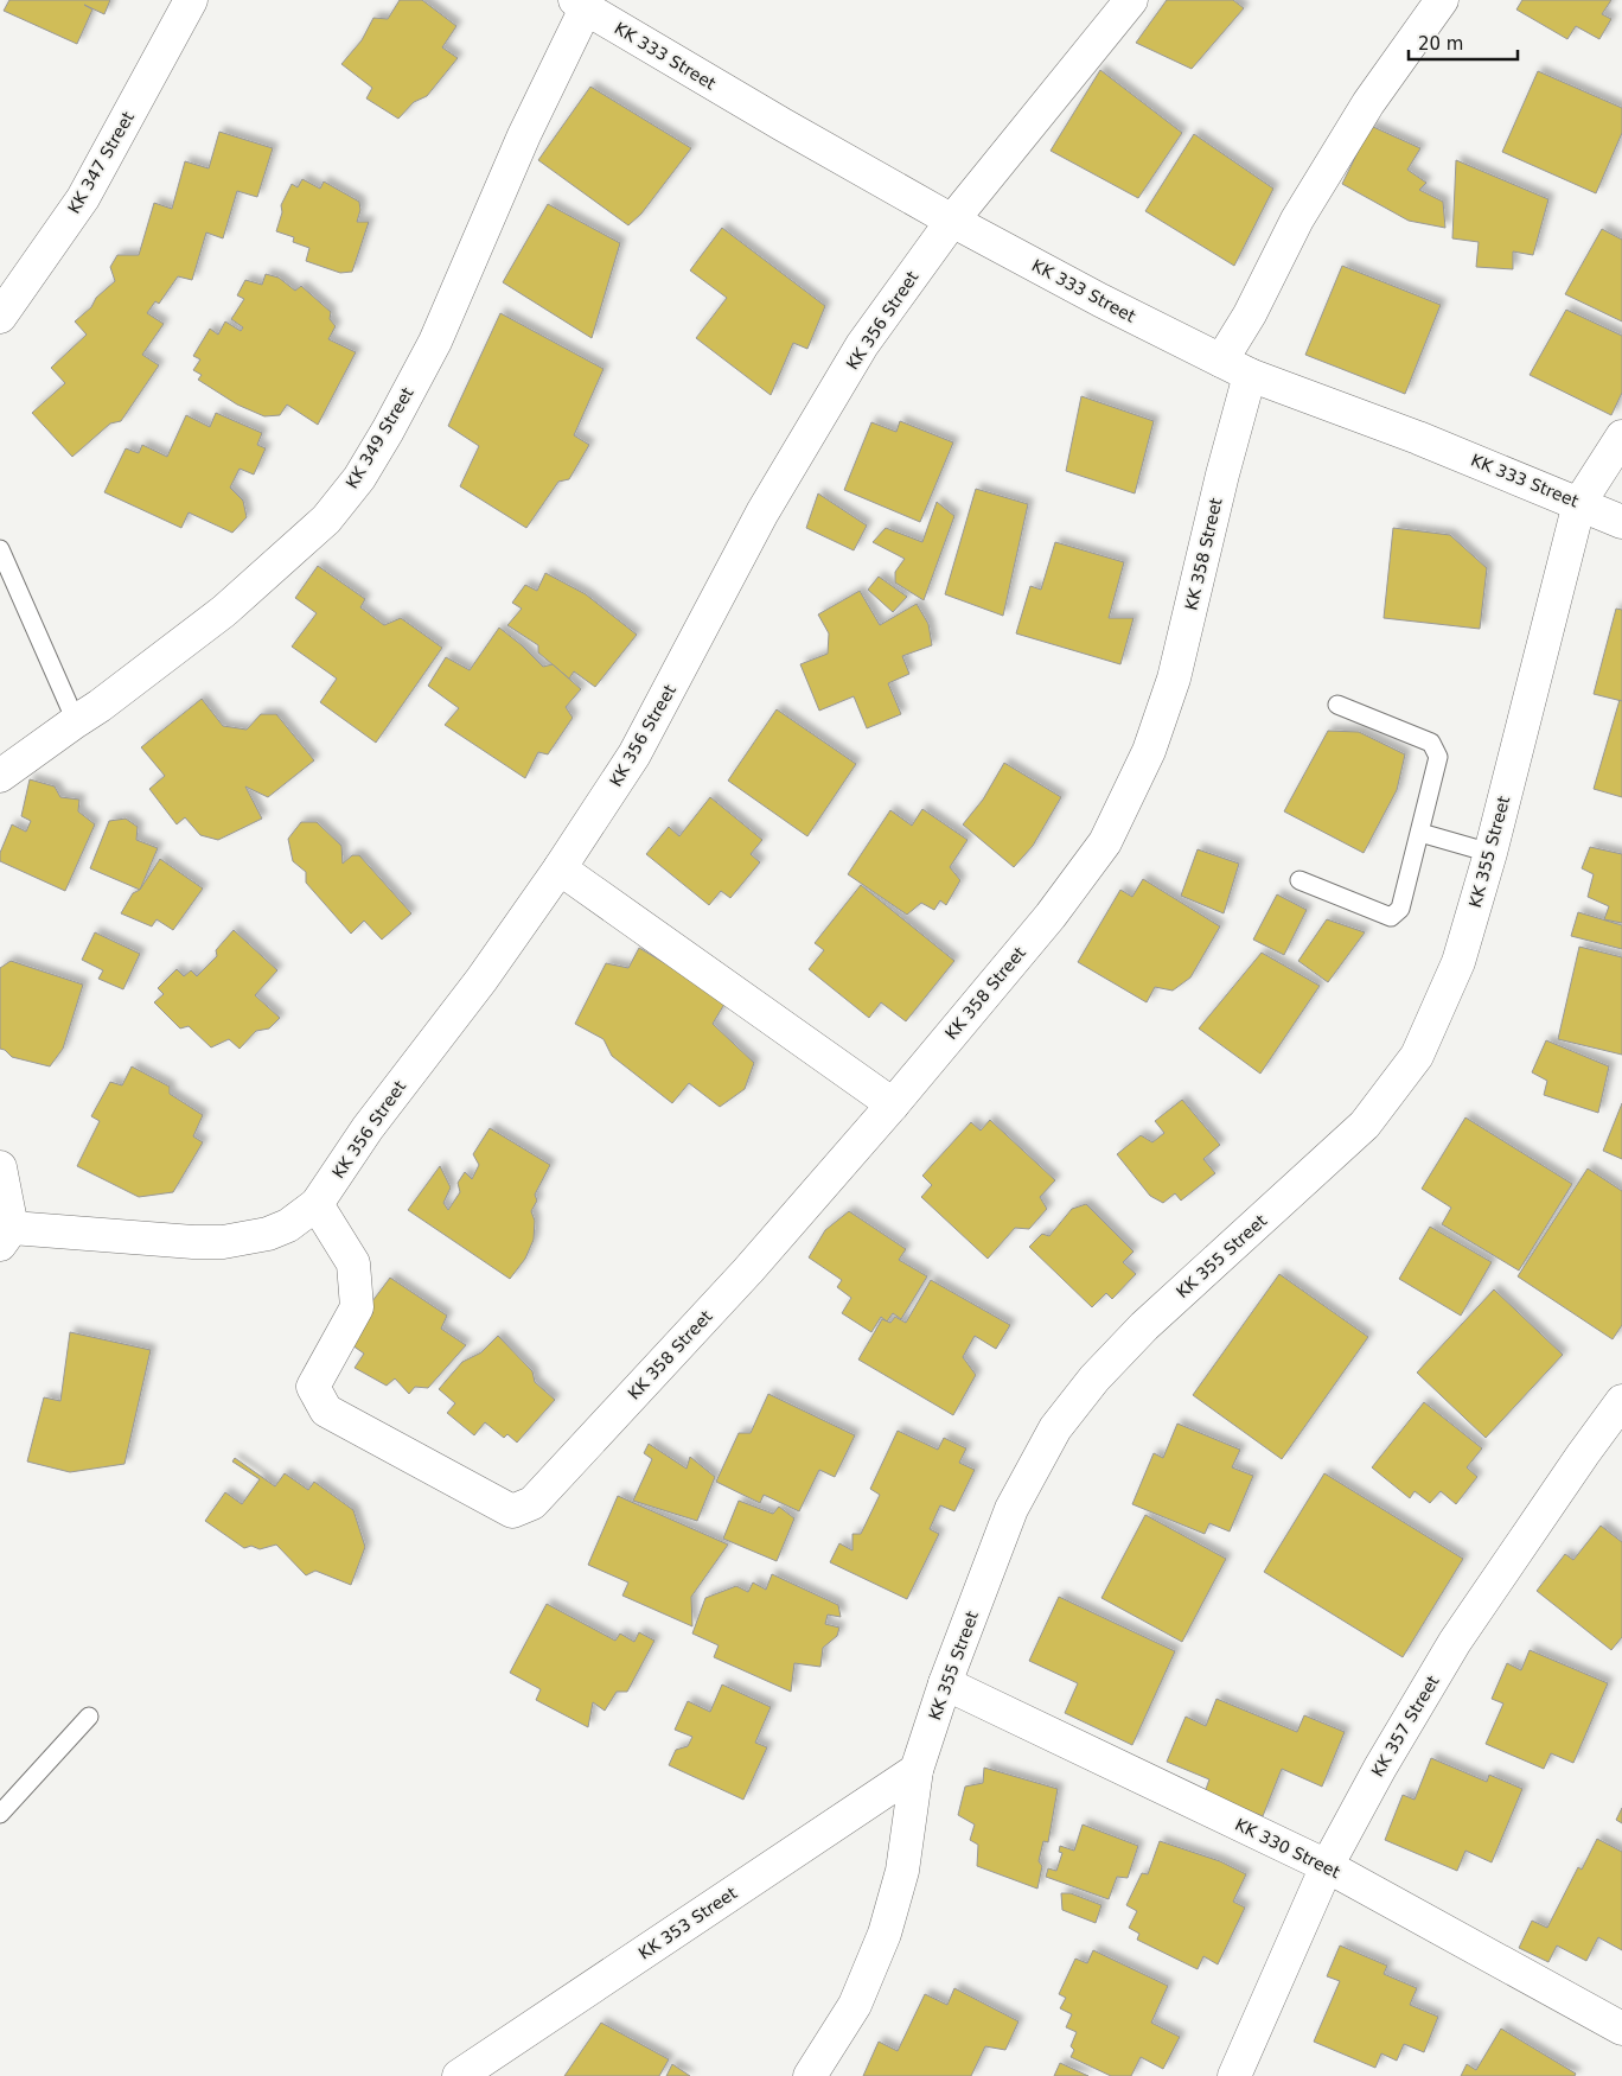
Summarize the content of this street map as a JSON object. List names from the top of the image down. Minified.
{"streets":{"street":["KK 333 Street","KK 347 Street","KK 356 Street","KK 349 Street","KK 358 Street","KK 355 Street","KK 357 Street","KK 330 Street","KK 353 Street"]},"crossings":[["KK 333 Street","KK 356 Street"],["KK 333 Street","KK 349 Street"],["KK 333 Street","KK 358 Street"],["KK 333 Street","KK 355 Street"],["KK 356 Street","KK 358 Street"],["KK 355 Street","KK 330 Street"],["KK 355 Street","KK 353 Street"],["KK 357 Street","KK 330 Street"]],"scale_bar":"20 m"}
